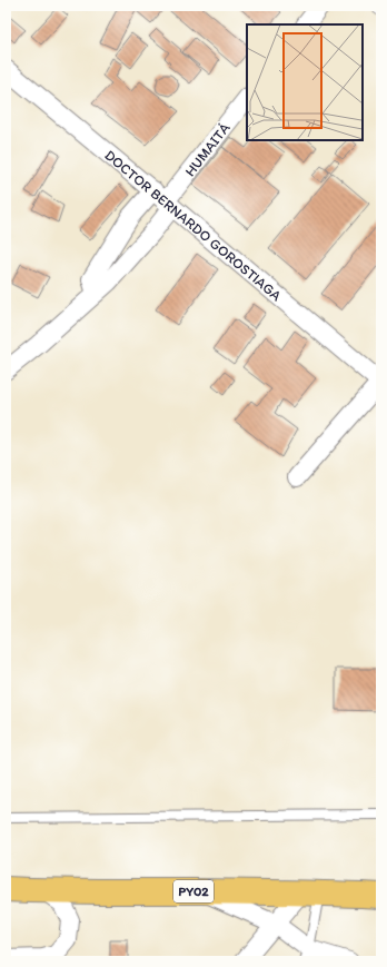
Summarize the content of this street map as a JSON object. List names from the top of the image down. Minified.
{"streets":{"main road":["PY02"],"street":["HUMAITÁ","DOCTOR BERNARDO GOROSTIAGA"]},"crossings":[["HUMAITÁ","DOCTOR BERNARDO GOROSTIAGA"]]}
